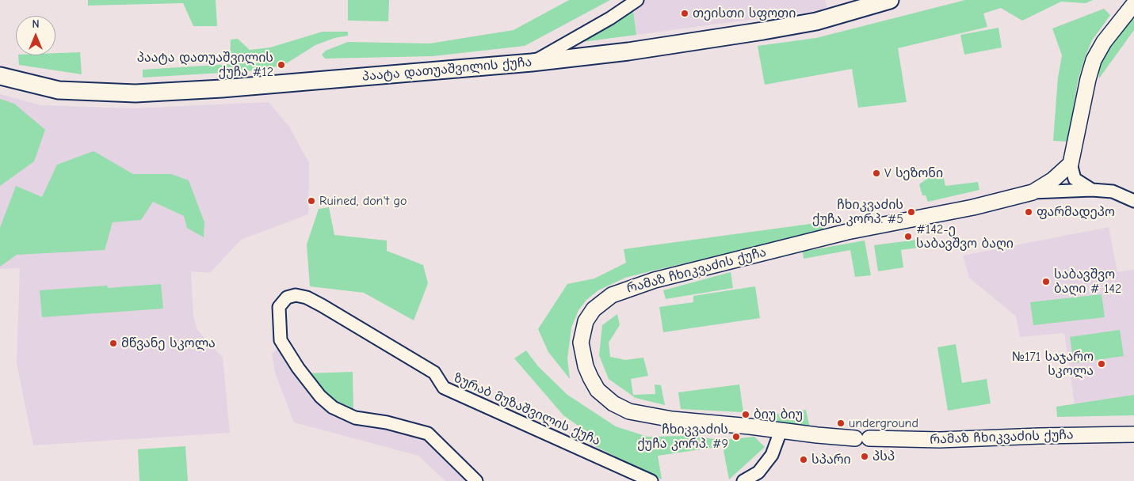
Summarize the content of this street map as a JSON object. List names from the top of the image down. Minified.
{"streets":{"main road":["პაატა დათუაშვილის ქუჩა"],"street":["რამაზ ჩხიკვაძის ქუჩა","ზურაბ მუზაშვილის ქუჩა"]},"places":["თეისთი სფოთი","პაატა დათუაშვილის ქუჩა #12","V სეზონი","Ruined, don't go","ჩხიკვაძის ქუჩა კორპ. #5","ფარმადეპო","#142-ე საბავშვო ბაღი","საბავშვო ბაღი # 142","მწვანე სკოლა","№171 საჯარო სკოლა","ბიუ ბიუ","underground","ჩხიკვაძის ქუჩა კორპ. #9","პსპ","სპარი"],"north":"top"}
